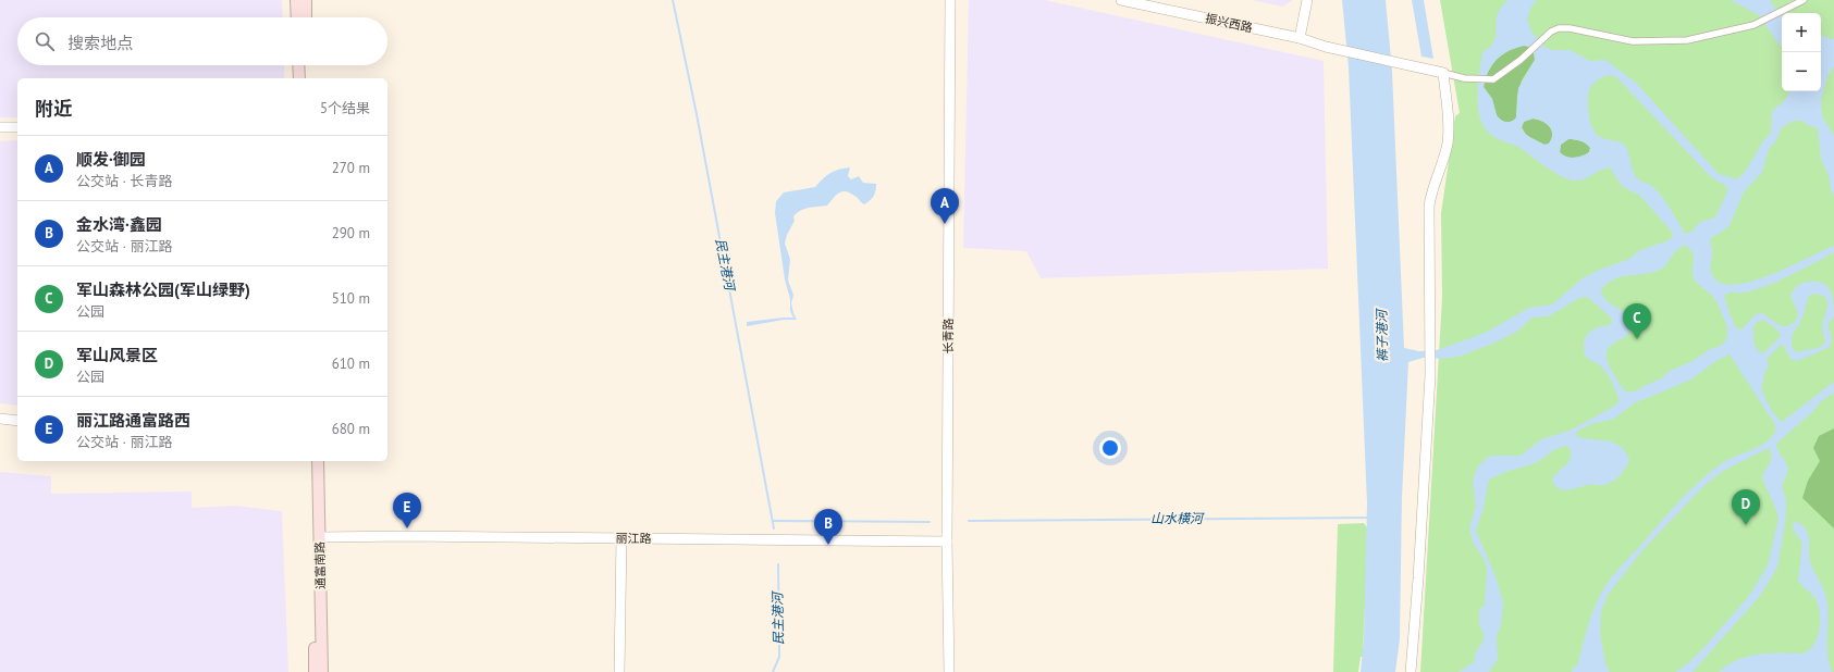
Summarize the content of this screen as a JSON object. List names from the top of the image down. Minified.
{"streets":{"main road":["通富南路"],"street":["振兴西路","长青路","丽江路"]},"crossings":[["长青路","丽江路"],["丽江路","通富南路"]],"water":["民主港河","裤子港河","山水横河"],"page":{"map_buttons":["+","−"],"search":"搜索地点","heading":["附近","5个结果"],"list":[{"mark":"A","name":"顺发·御园","note":"公交站 · 长青路","value":"270 m"},{"mark":"B","name":"金水湾·鑫园","note":"公交站 · 丽江路","value":"290 m"},{"mark":"C","name":"军山森林公园(军山绿野)","note":"公园","value":"510 m"},{"mark":"D","name":"军山风景区","note":"公园","value":"610 m"},{"mark":"E","name":"丽江路通富路西","note":"公交站 · 丽江路","value":"680 m"}],"pins":["A","C","D","E","B"]}}
